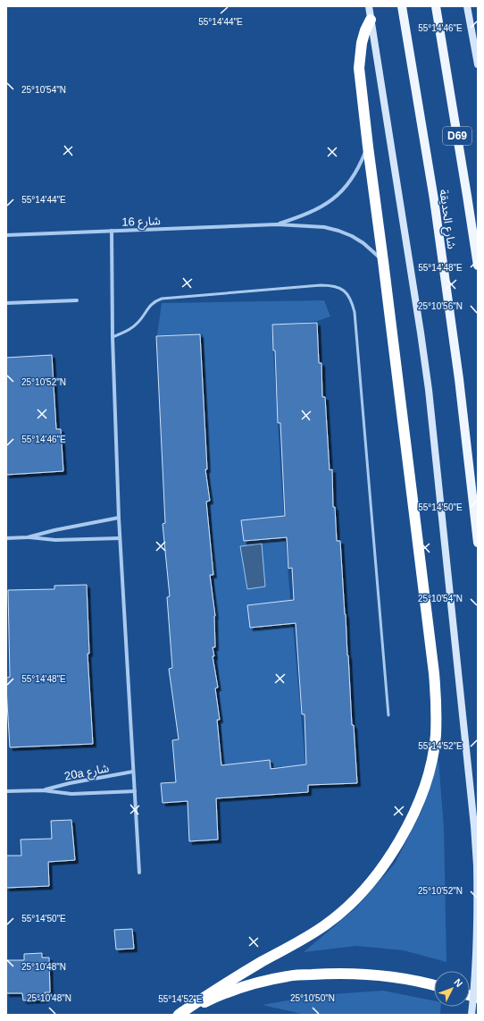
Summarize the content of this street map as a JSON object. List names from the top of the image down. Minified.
{"streets":{"main road":["D69","شارع الحديقة"],"street":["شارع 16","20a شارع"]},"north":"top right","coordinates":["55°14'44\"E","55°14'46\"E","25°10'54\"N","55°14'48\"E","25°10'56\"N","25°10'52\"N","55°14'50\"E","55°14'52\"E","25°10'48\"N","25°10'50\"N"]}
